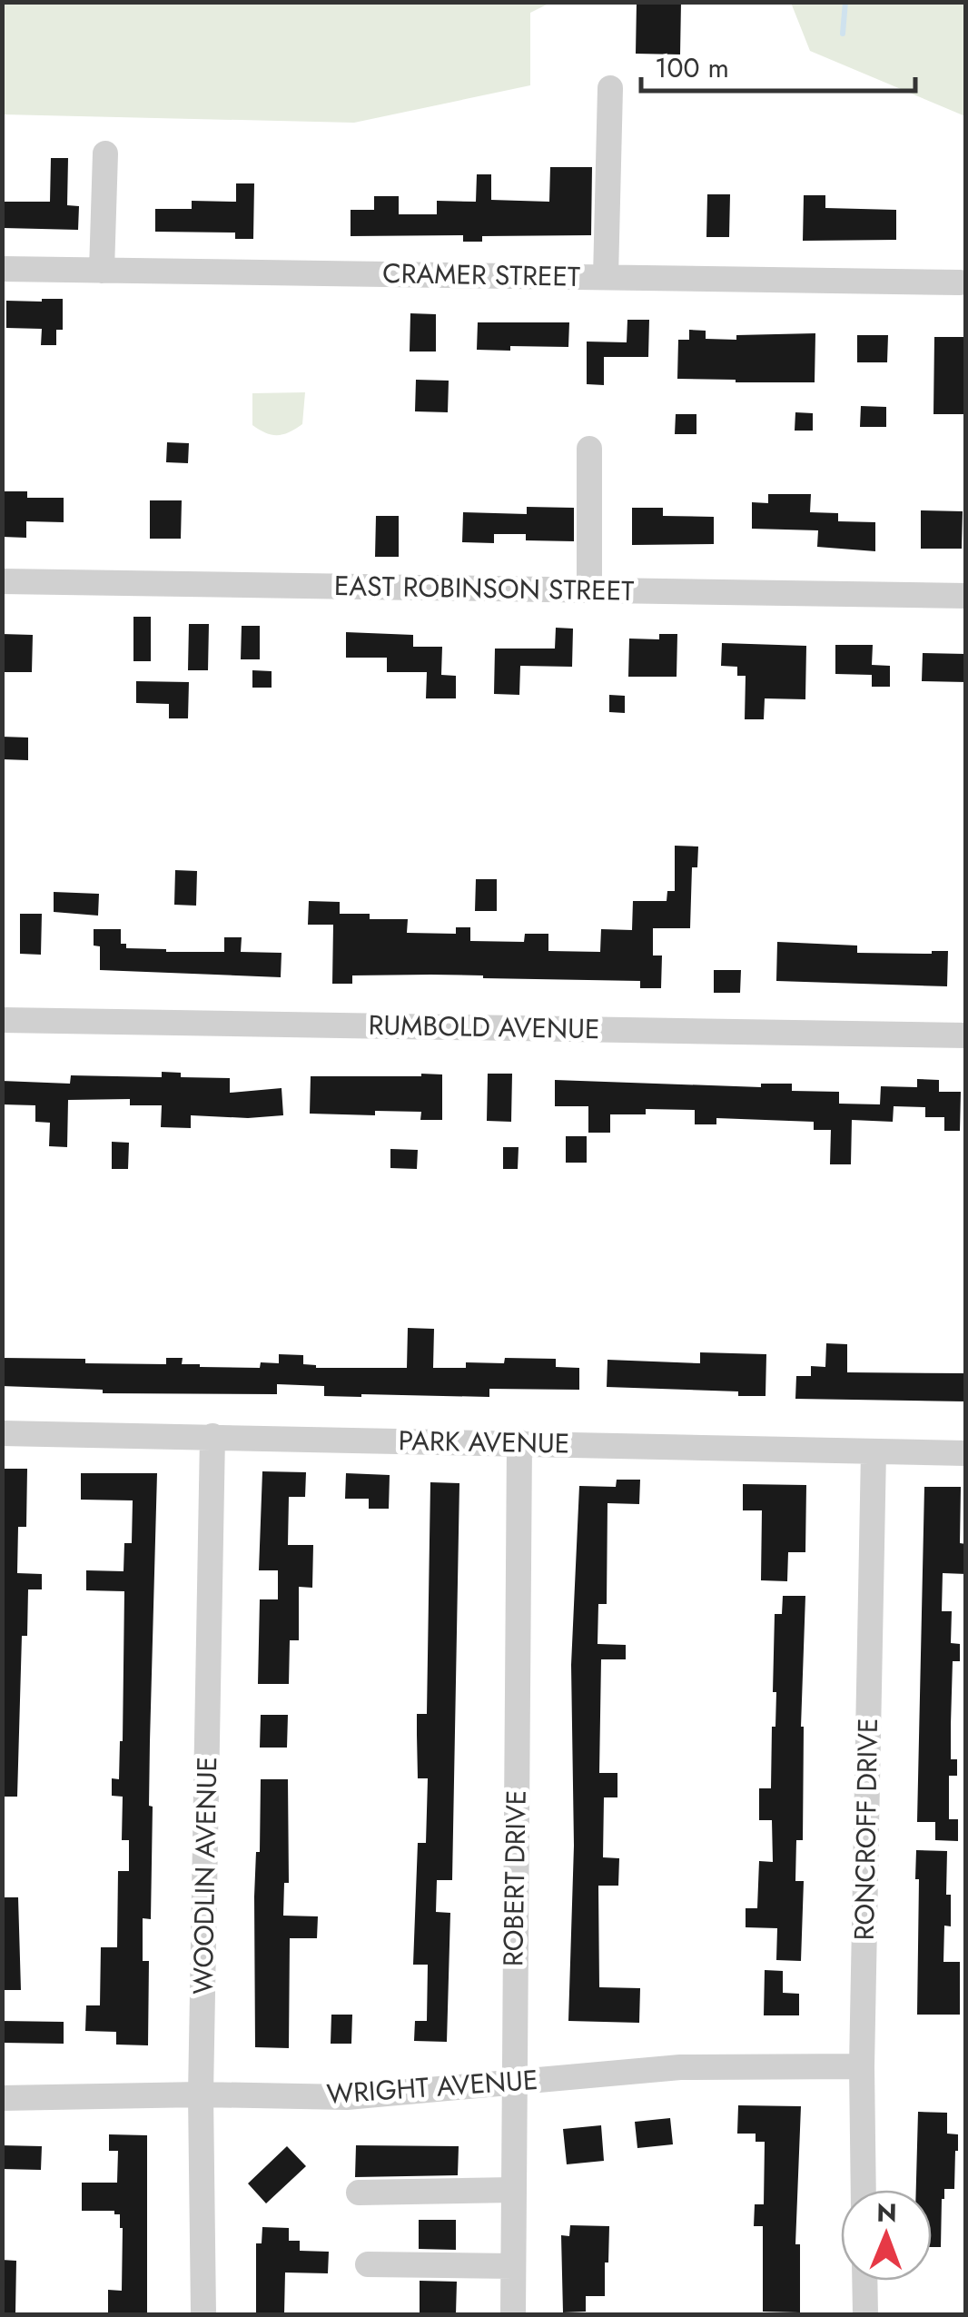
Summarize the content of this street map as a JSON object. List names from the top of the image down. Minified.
{"streets":{"street":["CRAMER STREET","EAST ROBINSON STREET","RUMBOLD AVENUE","PARK AVENUE","RONCROFF DRIVE","WOODLIN AVENUE","ROBERT DRIVE","WRIGHT AVENUE"]},"crossings":[["PARK AVENUE","RONCROFF DRIVE"],["PARK AVENUE","WOODLIN AVENUE"],["PARK AVENUE","ROBERT DRIVE"],["RONCROFF DRIVE","WRIGHT AVENUE"],["WOODLIN AVENUE","WRIGHT AVENUE"],["ROBERT DRIVE","WRIGHT AVENUE"]],"scale_bar":"100 m","north":"top"}
